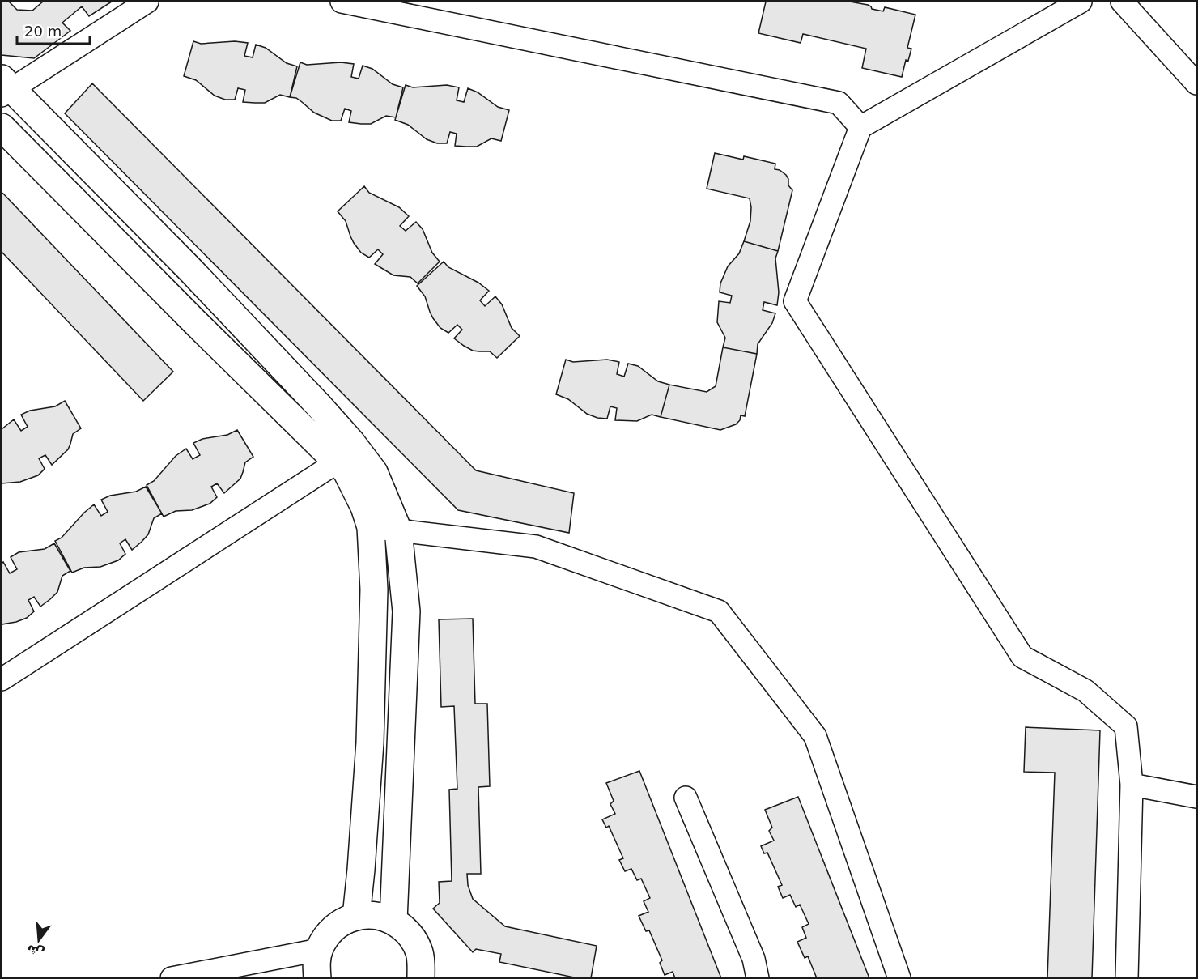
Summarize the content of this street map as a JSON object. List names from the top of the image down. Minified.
{"scale_bar":"20 m","north":"bottom"}
